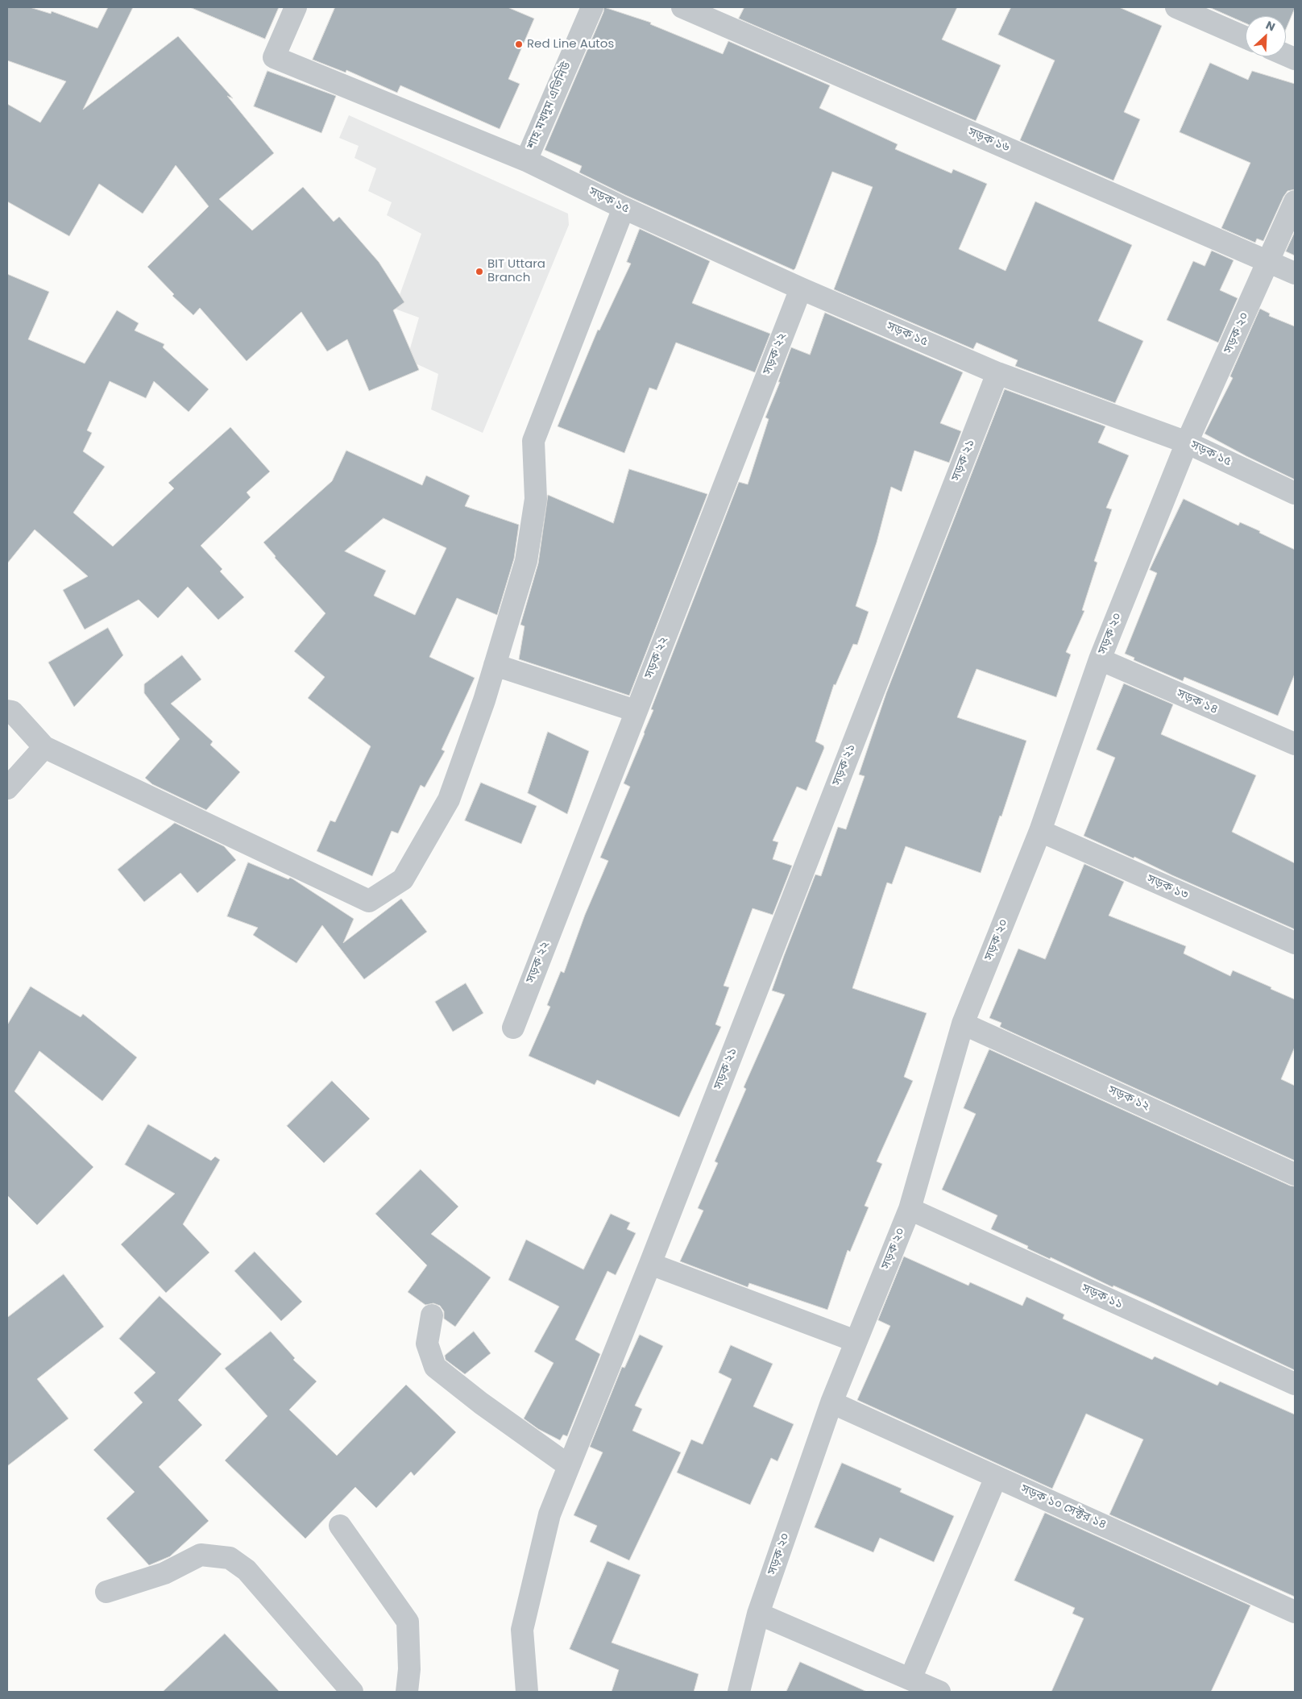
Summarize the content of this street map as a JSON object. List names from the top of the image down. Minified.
{"streets":{"street":["শাহ মখদুম এভিনিউ","সড়ক ১৬","সড়ক ১৫","সড়ক ২০","সড়ক ২২","সড়ক ২১","সড়ক ১৪","সড়ক ১৩","সড়ক ১২","সড়ক ১১","সড়ক ১০ সেক্টর ১৪"]},"crossings":[["শাহ মখদুম এভিনিউ","সড়ক ১৫"],["সড়ক ১৬","সড়ক ২০"],["সড়ক ১৫","সড়ক ২০"],["সড়ক ১৫","সড়ক ২২"],["সড়ক ১৫","সড়ক ২১"],["সড়ক ২০","সড়ক ১৪"],["সড়ক ২০","সড়ক ১৩"],["সড়ক ২০","সড়ক ১২"],["সড়ক ২০","সড়ক ১১"],["সড়ক ২০","সড়ক ১০ সেক্টর ১৪"]],"places":["Red Line Autos","BIT Uttara Branch"],"north":"top right"}
